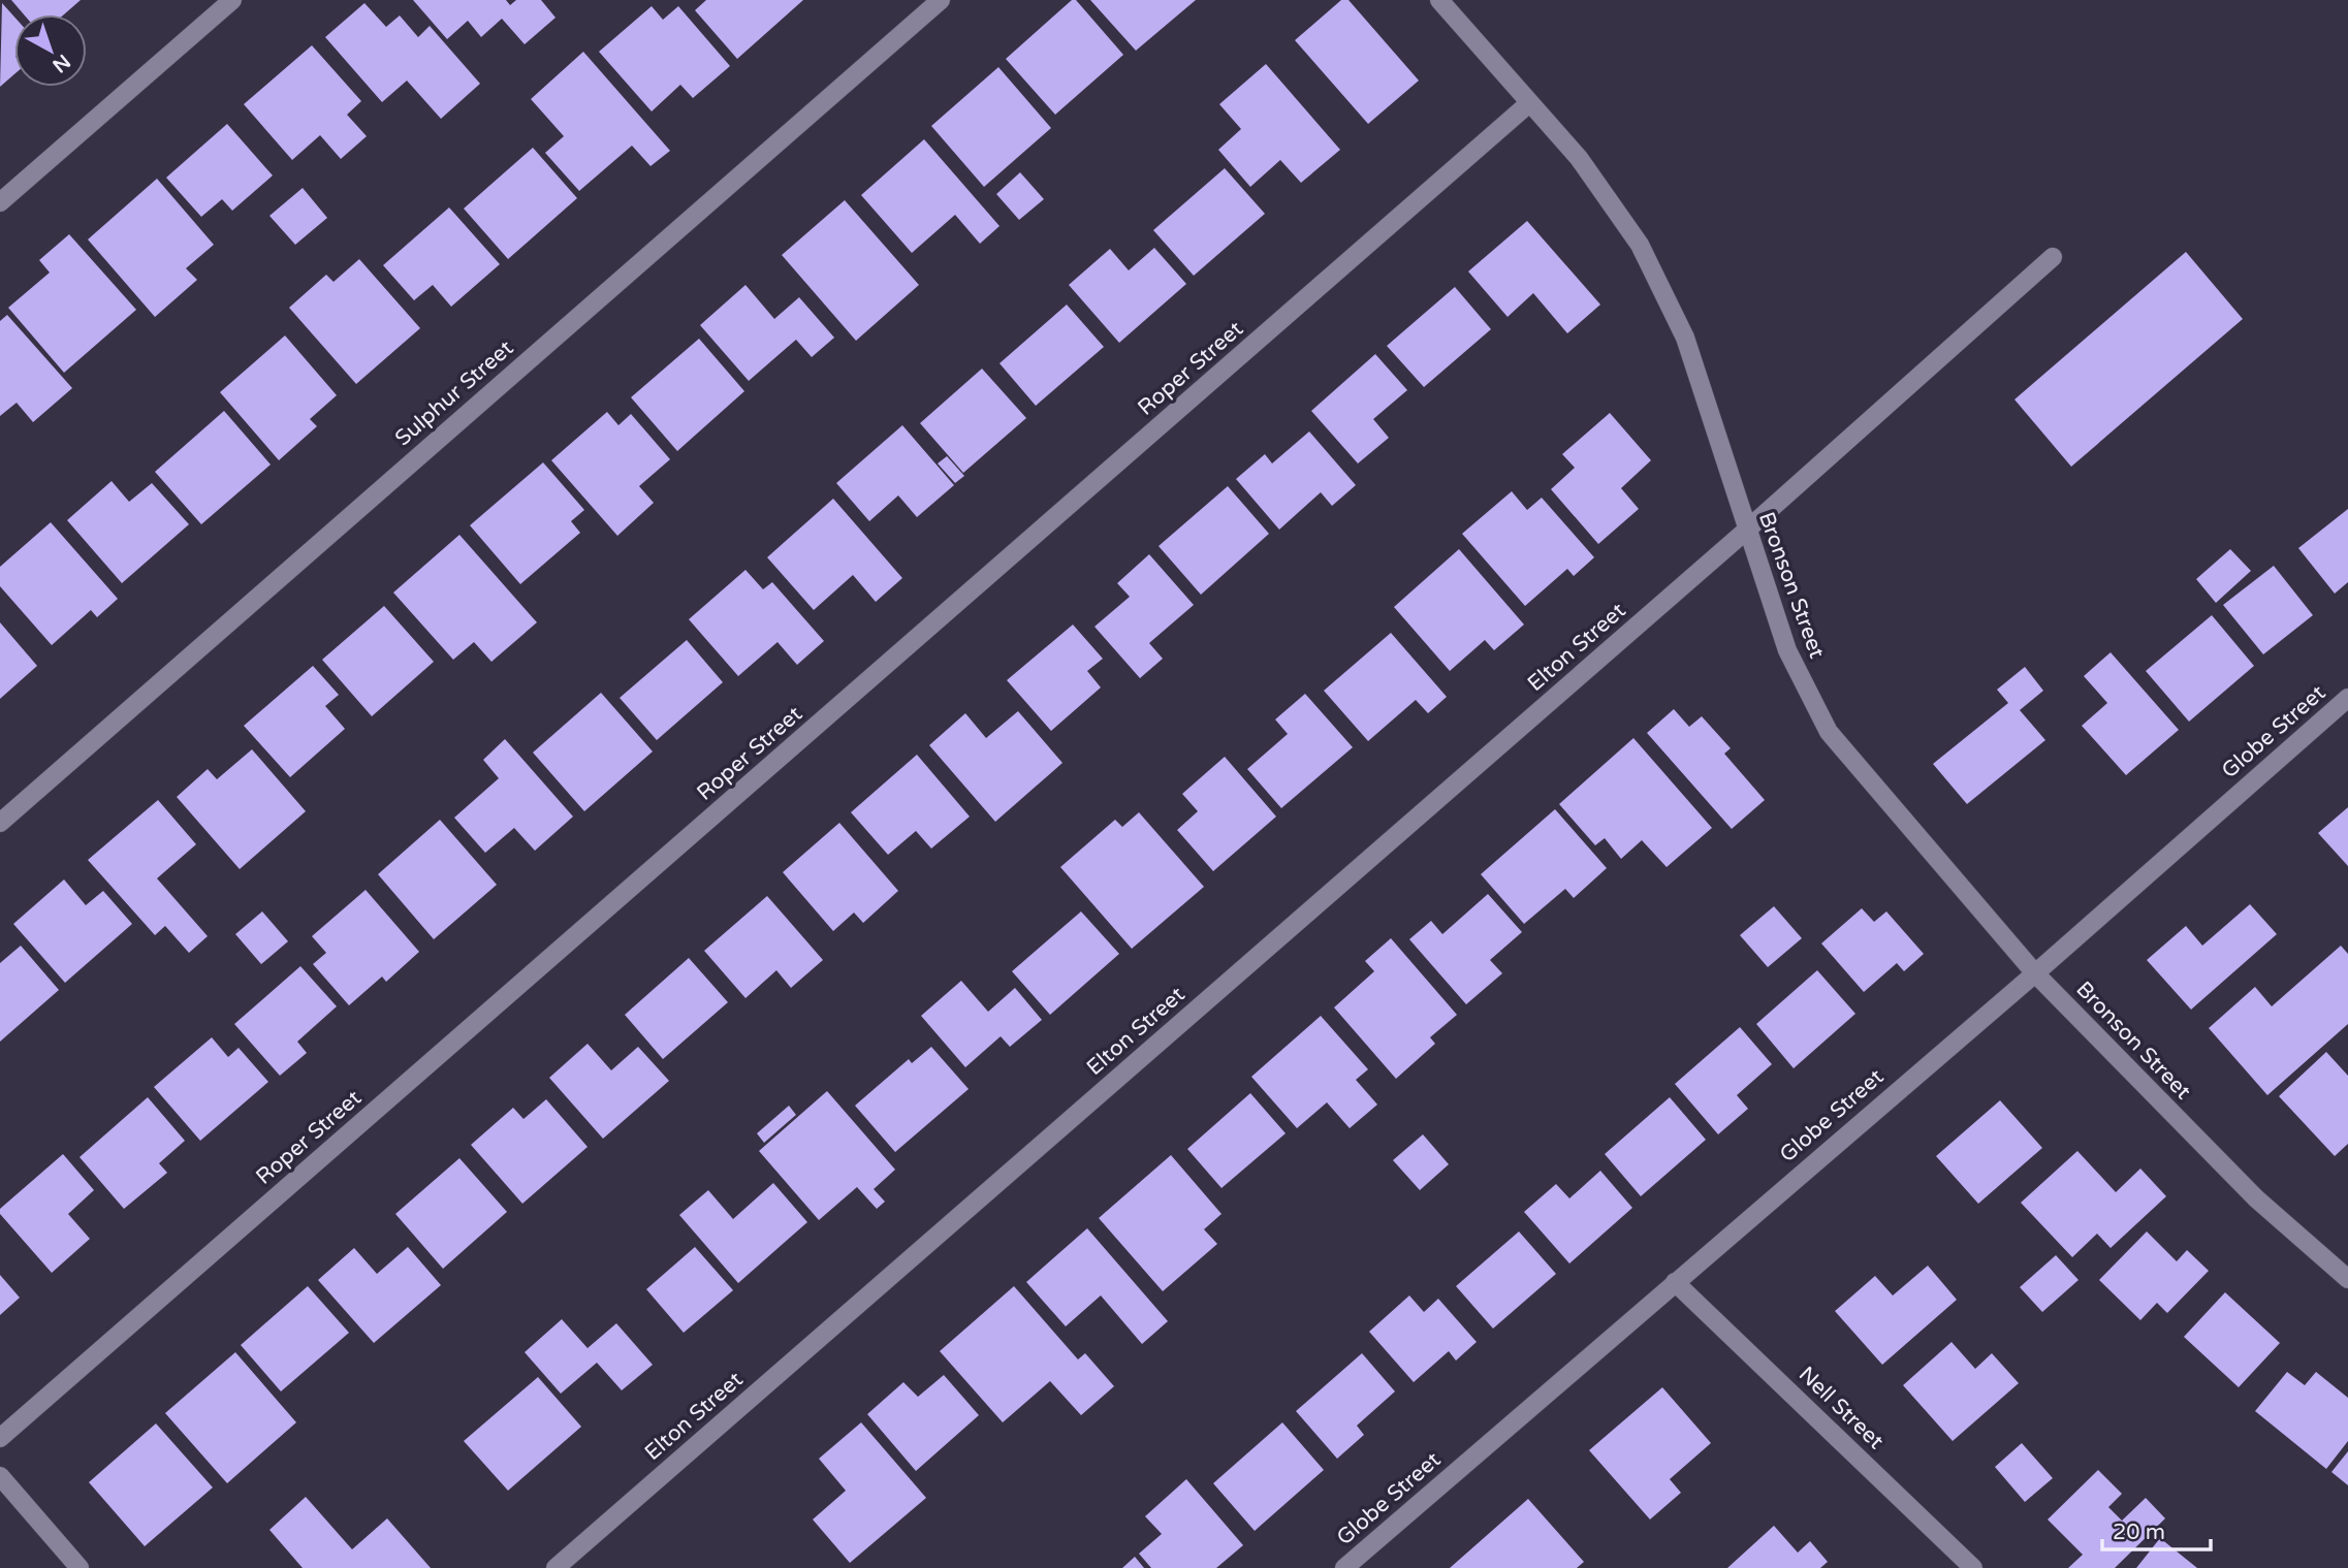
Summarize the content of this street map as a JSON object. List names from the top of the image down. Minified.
{"streets":{"street":["Roper Street","Sulphur Street","Bronson Street","Elton Street","Globe Street","Nell Street"]},"crossings":[["Roper Street","Bronson Street"],["Bronson Street","Elton Street"],["Bronson Street","Globe Street"],["Globe Street","Nell Street"]],"scale_bar":"20 m","north":"bottom right"}
